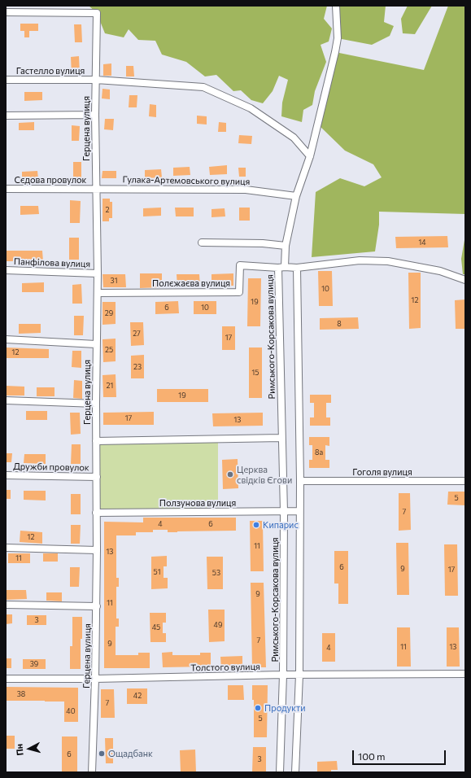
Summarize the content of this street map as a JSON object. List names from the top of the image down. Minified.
{"streets":{"street":["Гастелло вулиця","Герцена вулиця","Сєдова провулок","Гулака-Артемовського вулиця","Панфілова вулиця","Полєжаєва вулиця","Римського-Корсакова вулиця","Дружби провулок","Гоголя вулиця","Ползунова вулиця","Толстого вулиця"]},"crossings":[["Гастелло вулиця","Герцена вулиця"],["Герцена вулиця","Сєдова провулок"],["Герцена вулиця","Гулака-Артемовського вулиця"],["Герцена вулиця","Панфілова вулиця"],["Герцена вулиця","Полєжаєва вулиця"],["Герцена вулиця","Дружби провулок"],["Герцена вулиця","Ползунова вулиця"],["Герцена вулиця","Толстого вулиця"],["Сєдова провулок","Гулака-Артемовського вулиця"],["Полєжаєва вулиця","Римського-Корсакова вулиця"],["Римського-Корсакова вулиця","Ползунова вулиця"],["Римського-Корсакова вулиця","Толстого вулиця"]],"places":["Церква свідків Єгови","Кипарис","Продукти","Ощадбанк"],"house_numbers":["2","14","31","10","12","19","6","10","29","8","27","17","25","12","23","15","21","19","17","13","8а","5","7","4","6","12","11","13","11","6","9","17","51","53","9","11","3","49","45","7","9","11","13","4","39","38","42","7","40","5","6","3"],"scale_bar":"100 m","north":"left"}
